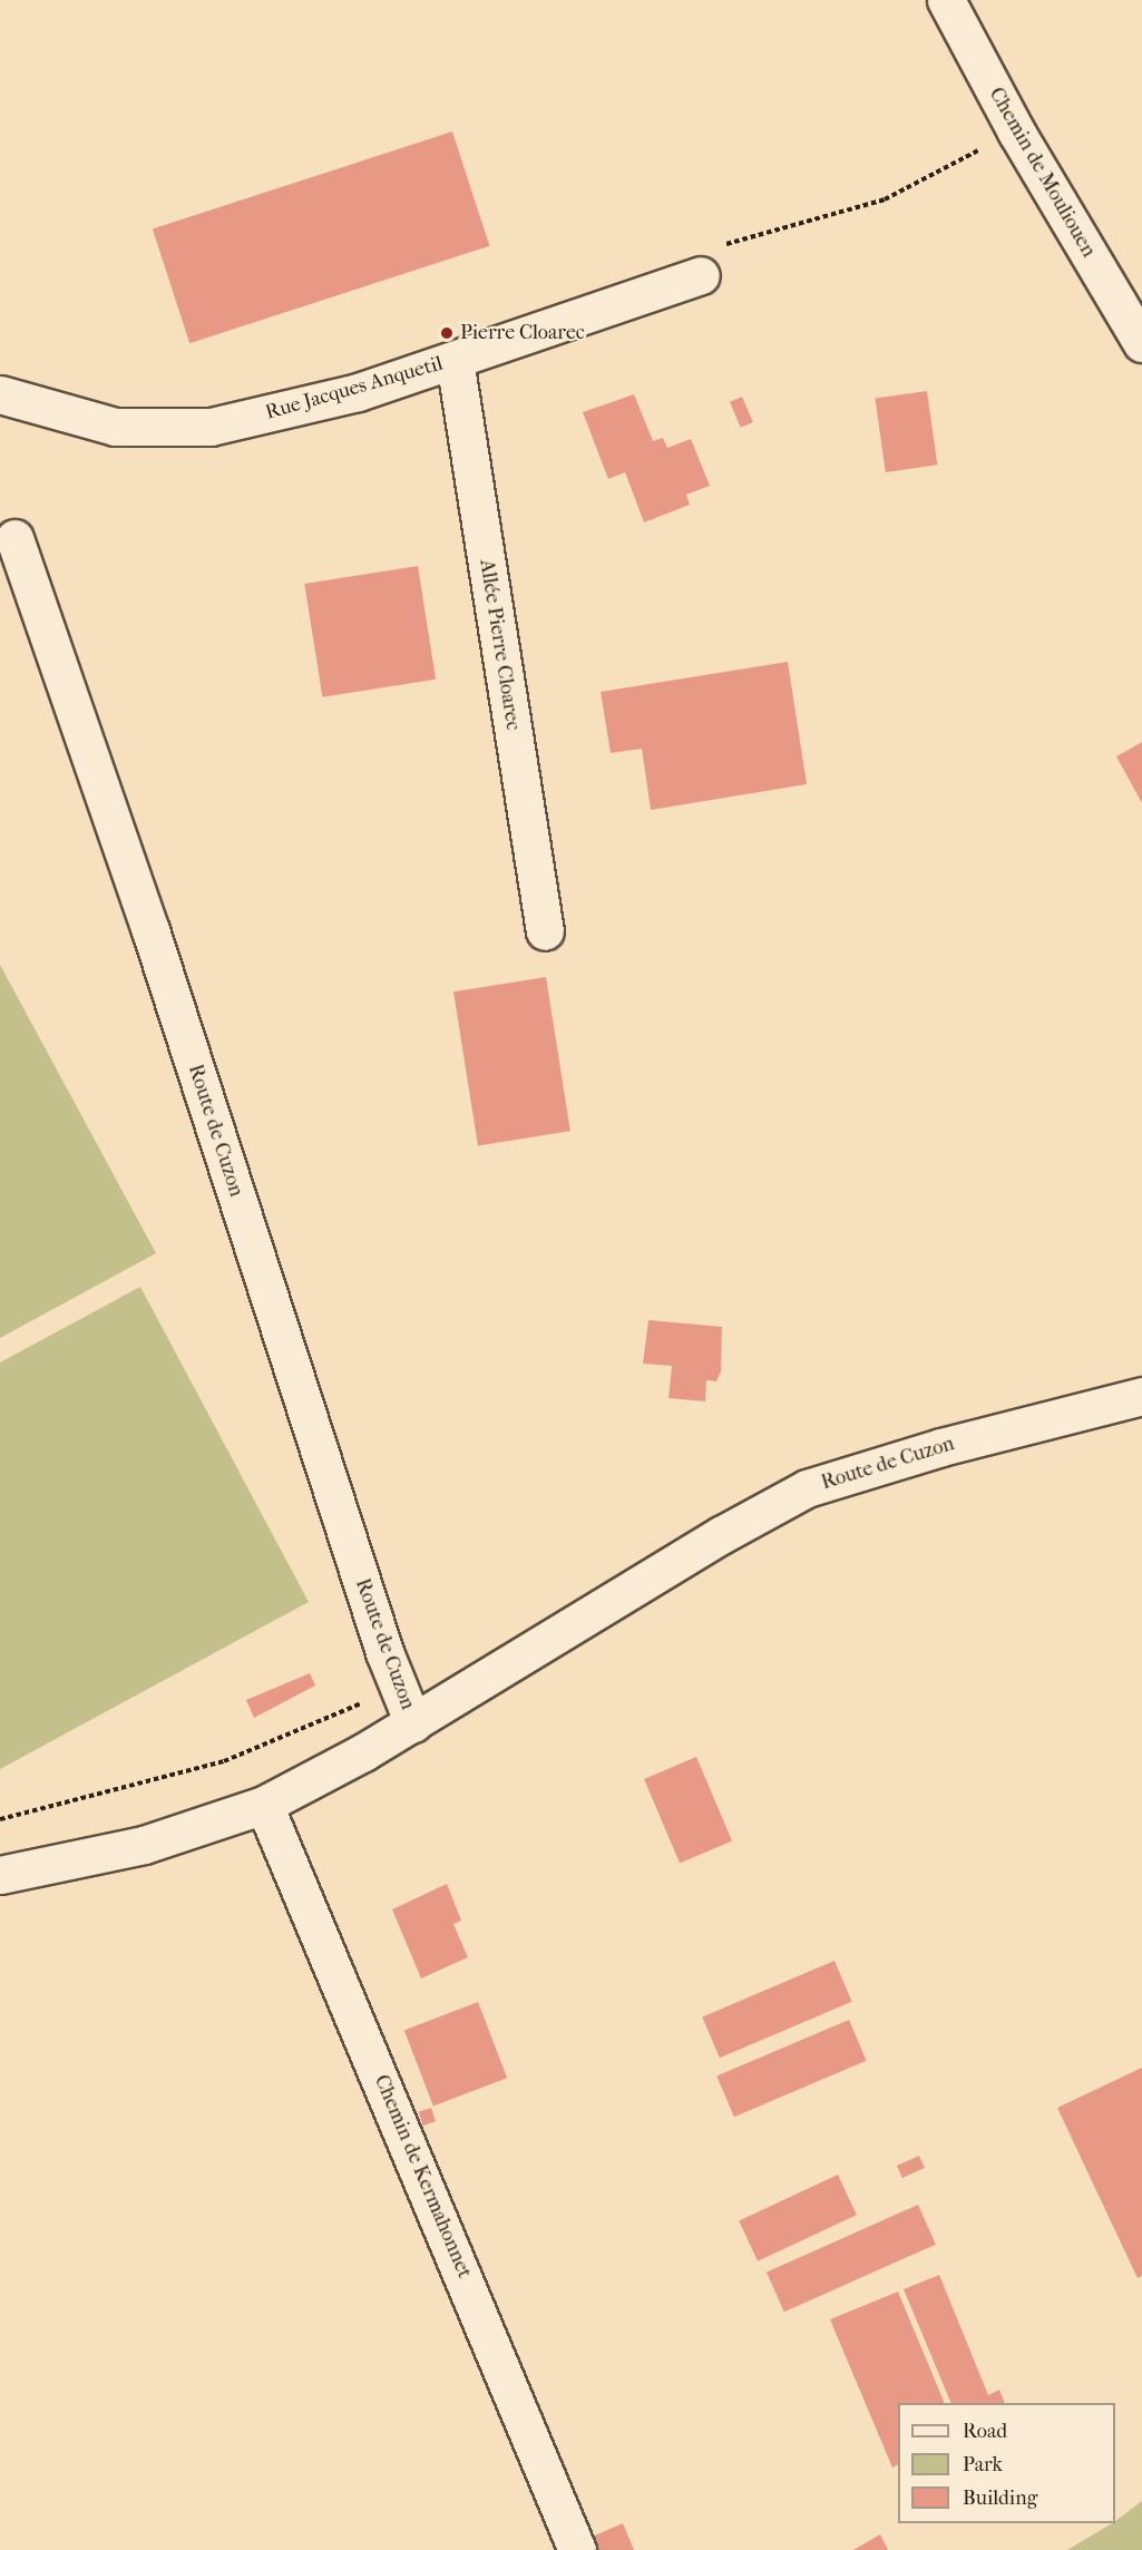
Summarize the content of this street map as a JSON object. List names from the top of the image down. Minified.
{"streets":{"street":["Chemin de Mouliouen","Rue Jacques Anquetil","Allée Pierre Cloarec","Route de Cuzon","Chemin de Kermahonnet"]},"crossings":[["Rue Jacques Anquetil","Allée Pierre Cloarec"],["Route de Cuzon","Chemin de Kermahonnet"]],"places":["Pierre Cloarec"],"legend":["Road","Park","Building"]}
